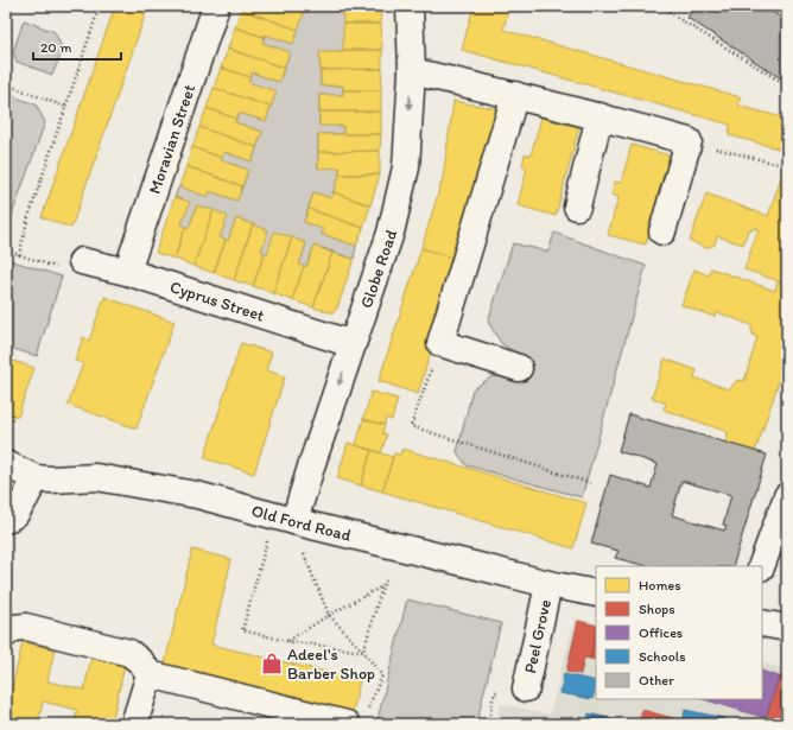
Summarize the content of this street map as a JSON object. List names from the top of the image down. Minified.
{"streets":{"street":["Moravian Street","Globe Road","Cyprus Street","Old Ford Road","Peel Grove"]},"crossings":[["Moravian Street","Cyprus Street"],["Globe Road","Cyprus Street"],["Globe Road","Old Ford Road"],["Old Ford Road","Peel Grove"]],"places":{"shop":["Adeel's Barber Shop"]},"legend":["Homes","Shops","Offices","Schools","Other"],"scale_bar":"20 m"}
